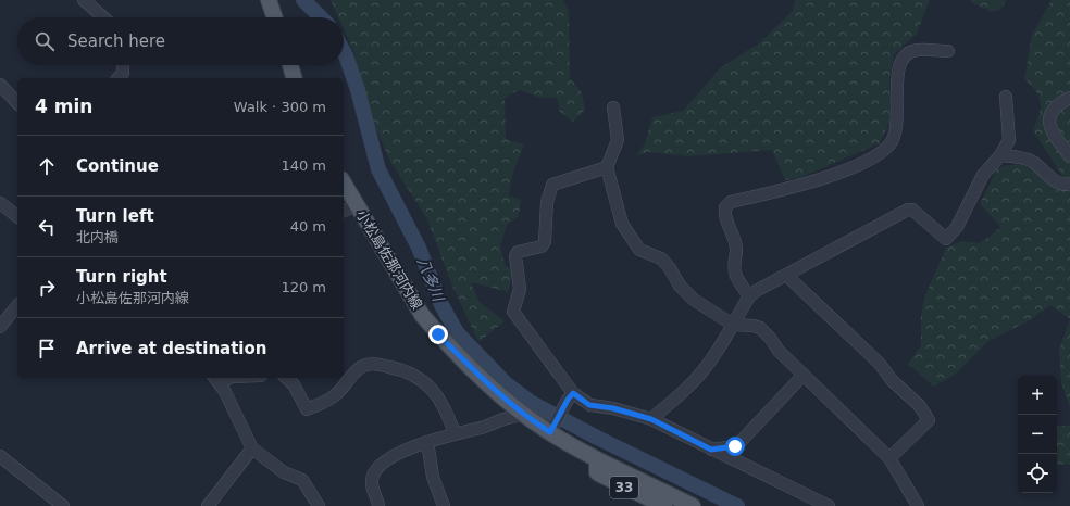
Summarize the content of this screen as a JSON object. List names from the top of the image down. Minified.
{"streets":{"main road":["小松島佐那河内線","33"]},"crossings":[["小松島佐那河内線","33"]],"water":["八多川"],"page":{"search":"Search here","heading":["4 min","Walk · 300 m"],"list":[["Continue","140 m"],["Turn left","北内橋","40 m"],["Turn right","小松島佐那河内線","120 m"],"Arrive at destination"],"map_buttons":["+","−"]}}
